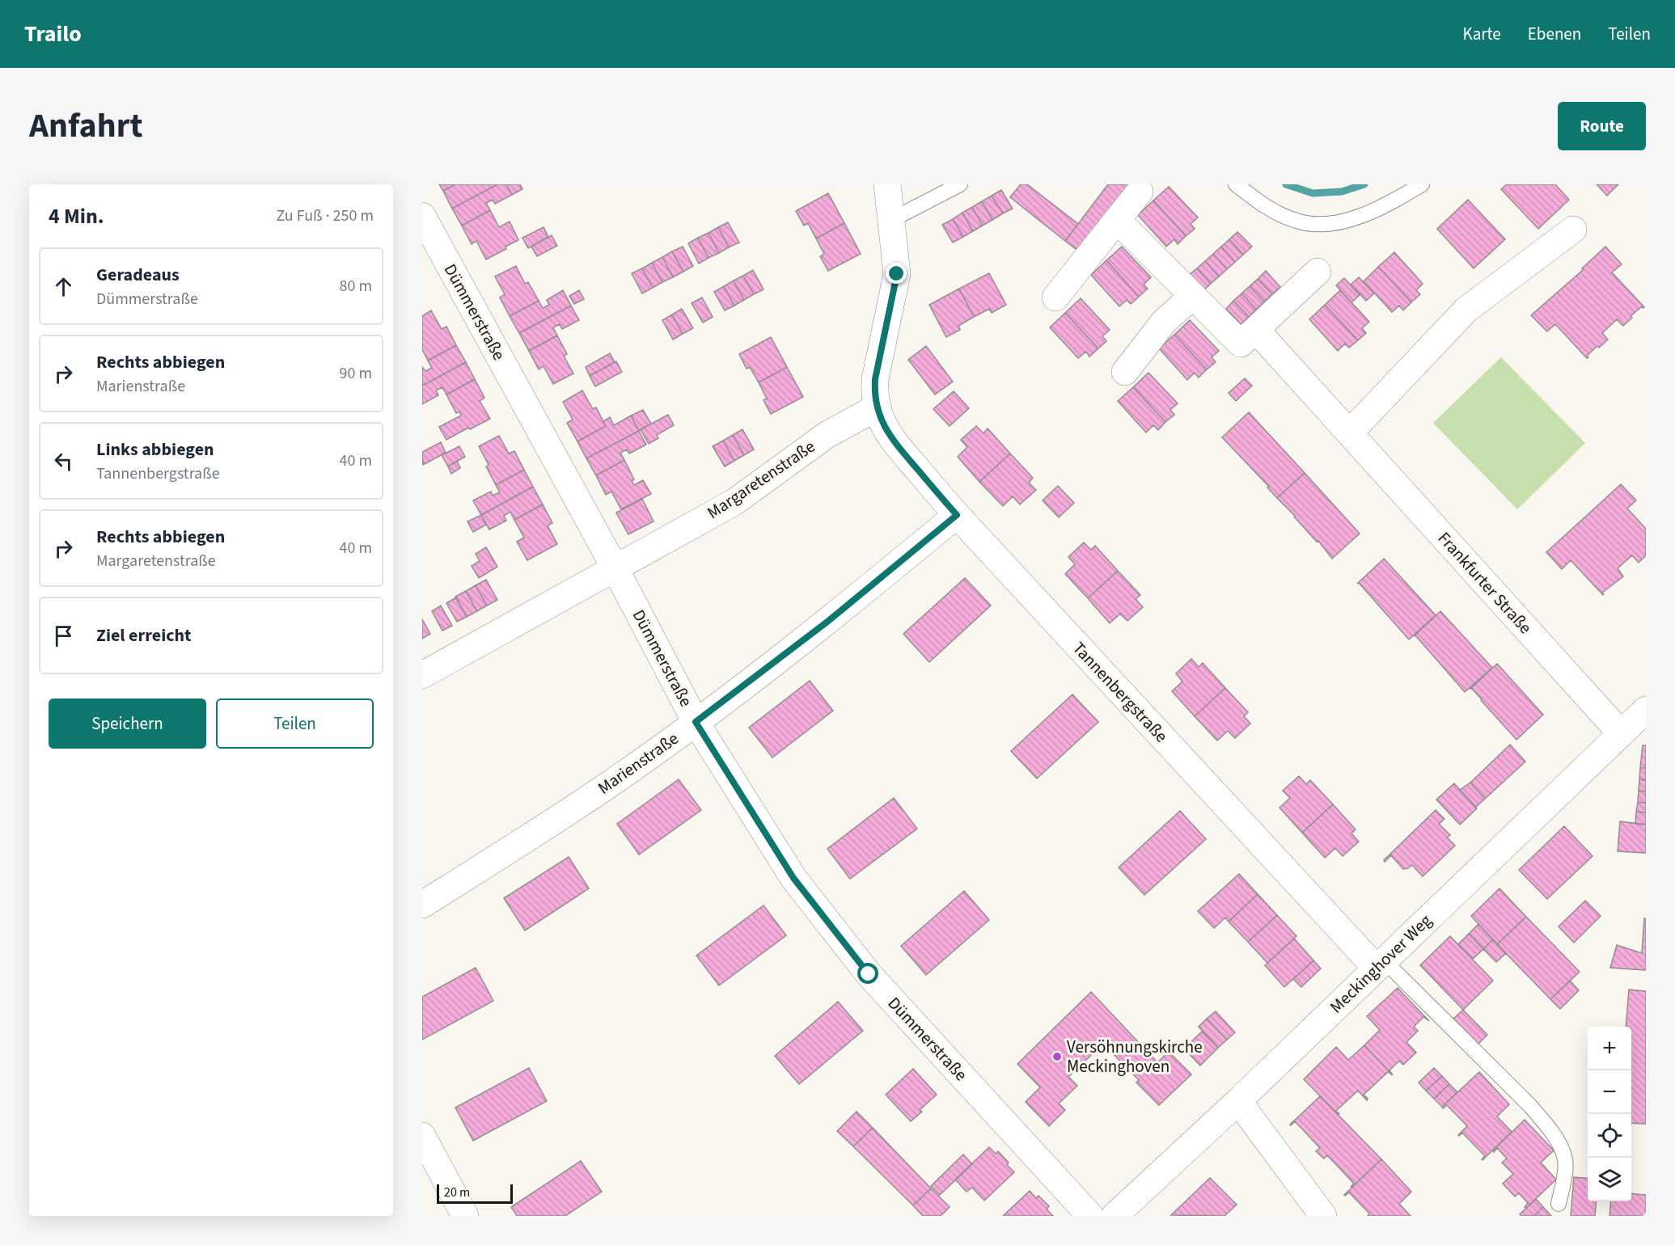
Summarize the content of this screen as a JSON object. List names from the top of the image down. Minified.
{"streets":{"street":["Dümmerstraße","Margaretenstraße","Frankfurter Straße","Tannenbergstraße","Marienstraße","Meckinghover Weg"]},"crossings":[["Dümmerstraße","Margaretenstraße"],["Dümmerstraße","Marienstraße"],["Margaretenstraße","Tannenbergstraße"],["Frankfurter Straße","Meckinghover Weg"],["Tannenbergstraße","Marienstraße"],["Tannenbergstraße","Meckinghover Weg"]],"places":["Versöhnungskirche Meckinghoven"],"scale_bar":"20 m","page":{"header":"Trailo","nav":["Karte","Ebenen","Teilen"],"title":"Anfahrt","buttons":["Route",["Speichern","Teilen"]],"heading":["4 Min.","Zu Fuß · 250 m"],"list":[["Geradeaus","Dümmerstraße","80 m"],["Rechts abbiegen","Marienstraße","90 m"],["Links abbiegen","Tannenbergstraße","40 m"],["Rechts abbiegen","Margaretenstraße","40 m"],"Ziel erreicht"],"map_buttons":["+","−"],"scale":"20 m"}}
